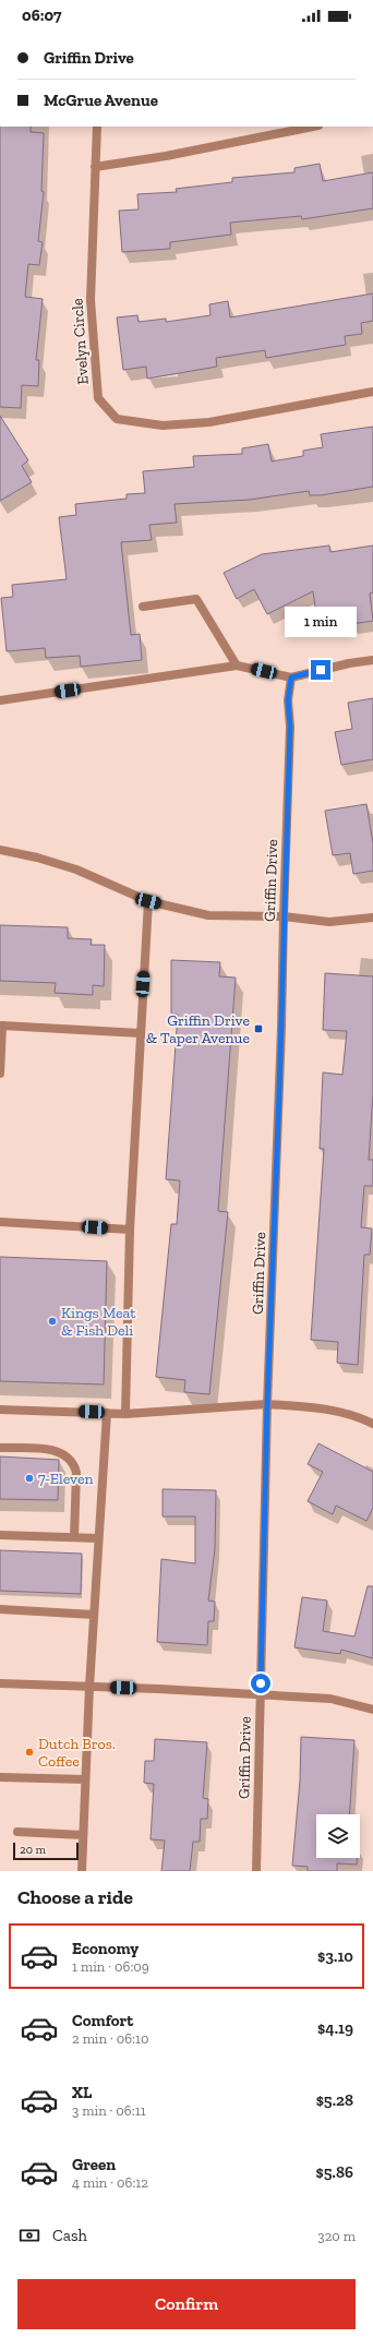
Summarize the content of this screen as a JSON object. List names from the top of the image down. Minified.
{"streets":{"street":["Evelyn Circle","Griffin Drive"]},"places":{"transit":["Griffin Drive & Taper Avenue"],"other":["Kings Meat & Fish Deli","7-Eleven","Dutch Bros. Coffee"]},"scale_bar":"20 m","page":{"status":"06:07","banner":["Griffin Drive","McGrue Avenue"],"bubble":"1 min","scale":"20 m","heading":"Choose a ride","list":[{"name":"Economy","note":"1 min · 06:09","value":"$3.10"},{"name":"Comfort","note":"2 min · 06:10","value":"$4.19"},{"name":"XL","note":"3 min · 06:11","value":"$5.28"},{"name":"Green","note":"4 min · 06:12","value":"$5.86"}],"pay":["Cash","320 m"],"buttons":"Confirm"}}
